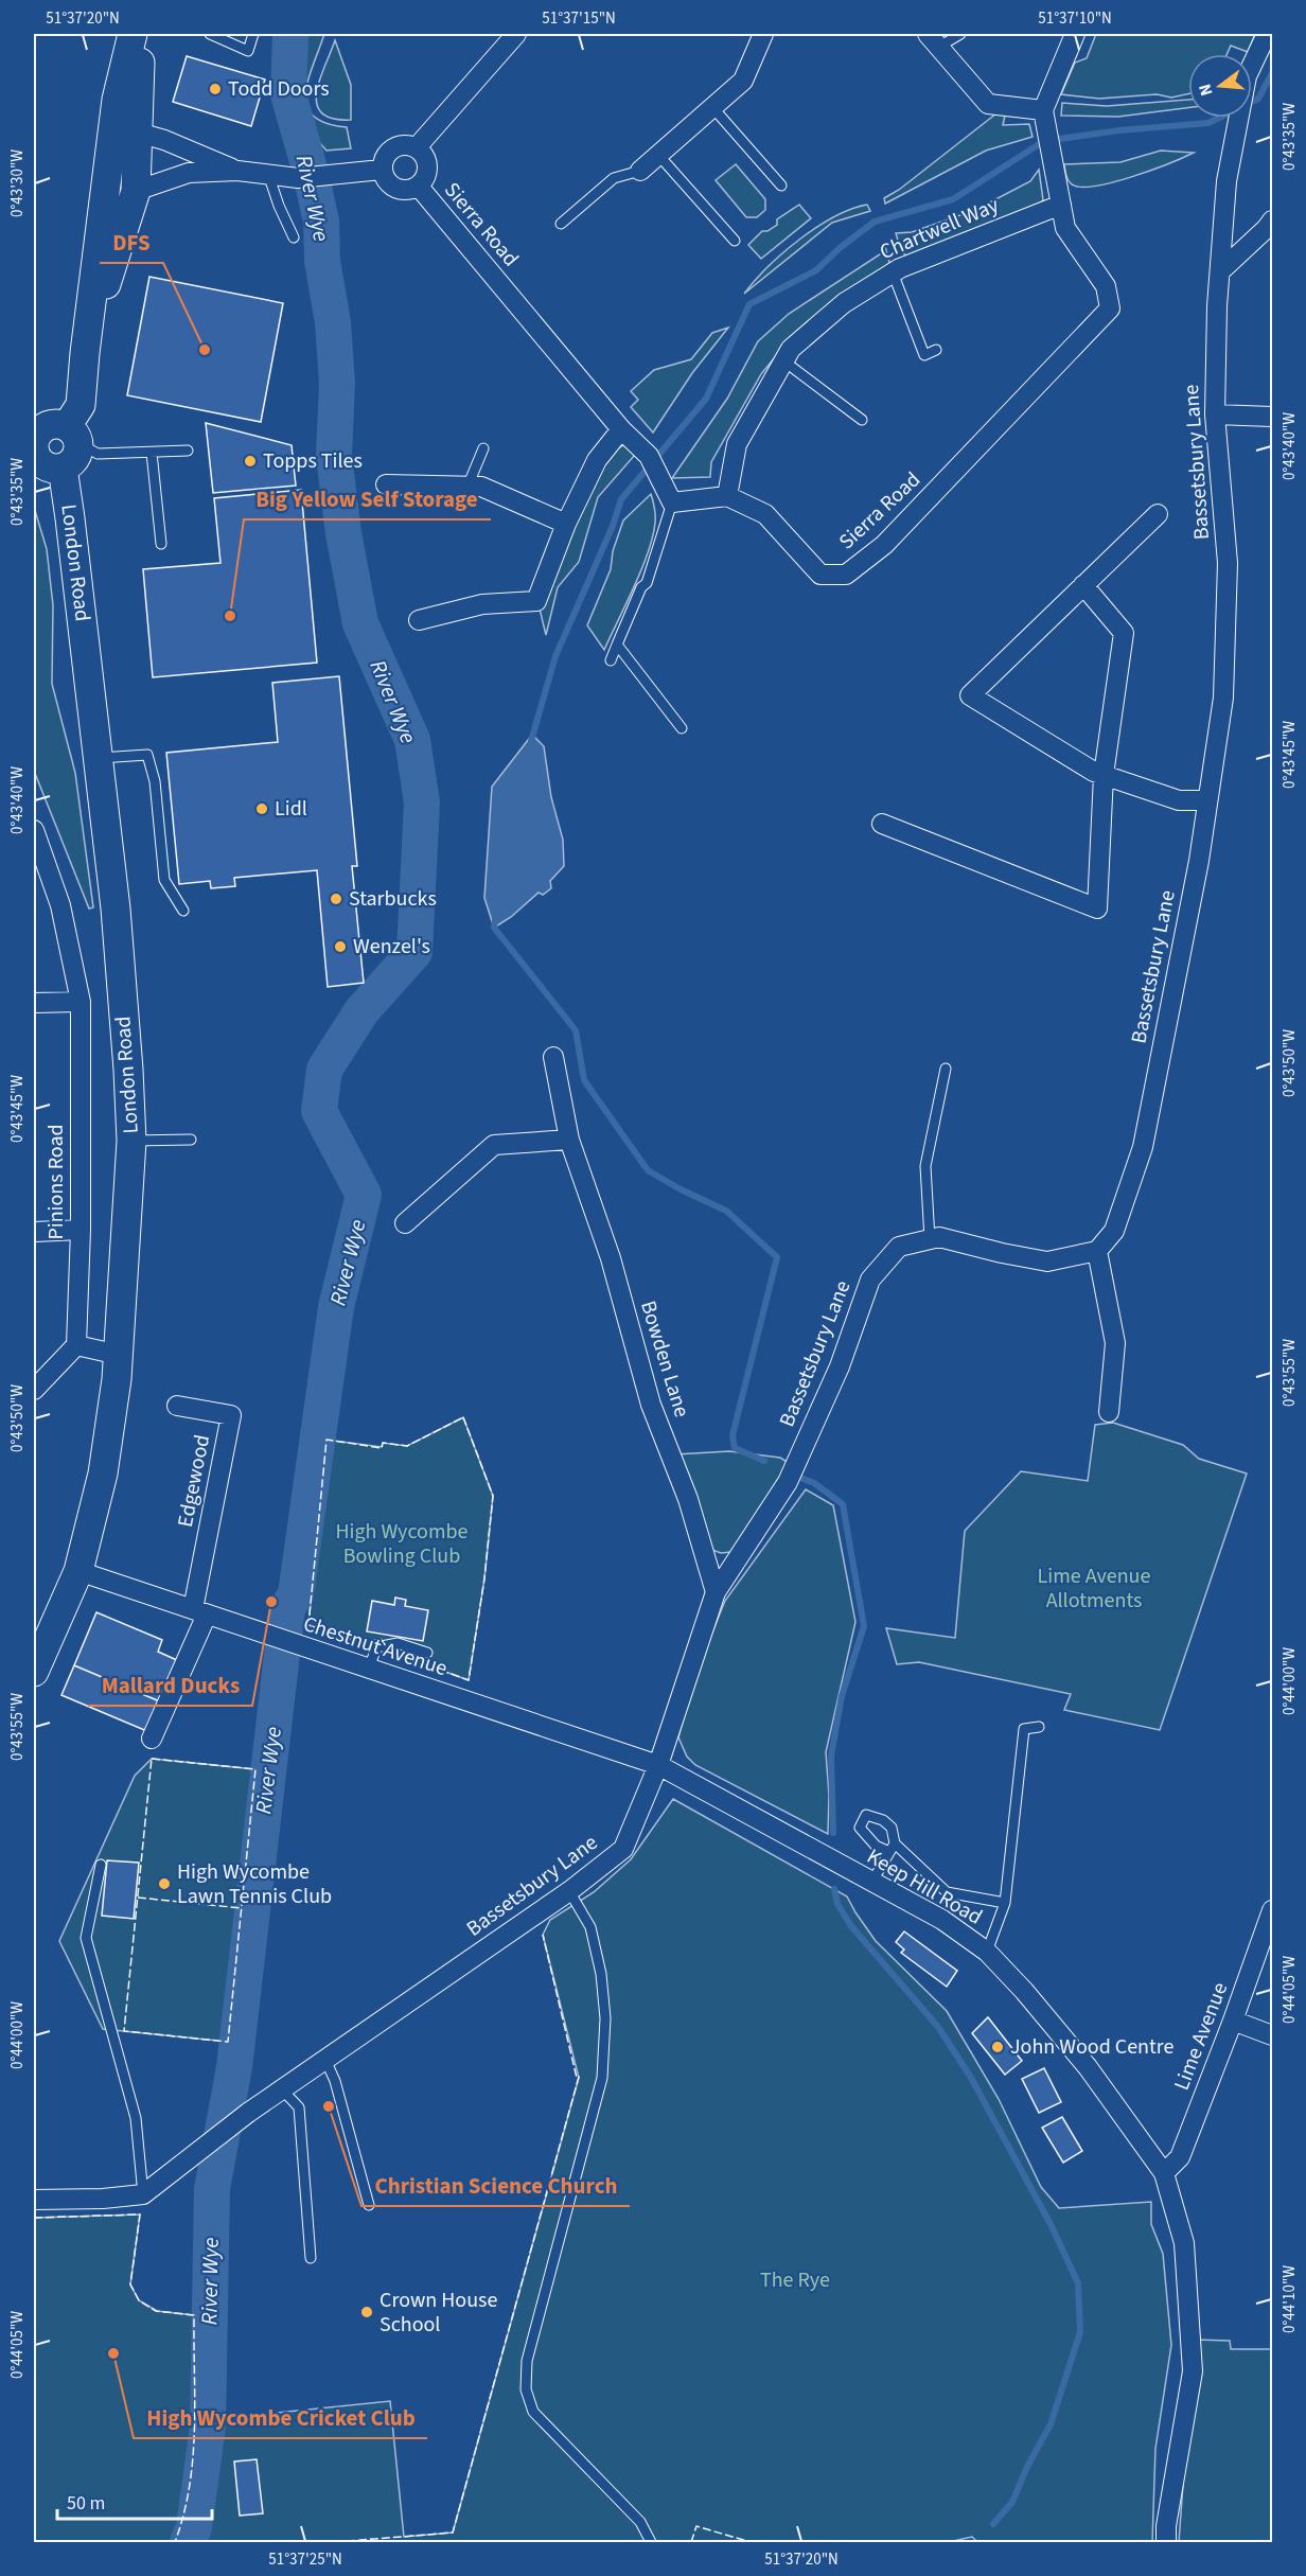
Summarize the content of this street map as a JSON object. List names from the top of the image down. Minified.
{"streets":{"main road":["London Road"],"street":["Sierra Road","Chartwell Way","Bassetsbury Lane","Pinions Road","Bowden Lane","Edgewood","Chestnut Avenue","Keep Hill Road","Lime Avenue"]},"crossings":[["Sierra Road","Chartwell Way"],["Bassetsbury Lane","Bowden Lane"],["Bassetsbury Lane","Chestnut Avenue"],["Bassetsbury Lane","Keep Hill Road"],["London Road","Chestnut Avenue"],["Edgewood","Chestnut Avenue"],["Chestnut Avenue","Keep Hill Road"],["Keep Hill Road","Lime Avenue"]],"water":["River Wye"],"parks":["High Wycombe Bowling Club","Lime Avenue Allotments","The Rye"],"places":["Todd Doors","DFS","Topps Tiles","Big Yellow Self Storage","Lidl","Starbucks","Wenzel's","Mallard Ducks","High Wycombe Lawn Tennis Club","John Wood Centre","Christian Science Church","Crown House School","High Wycombe Cricket Club"],"scale_bar":"50 m","north":"left","coordinates":["51°37'20\"N","51°37'15\"N","51°37'10\"N","0°43'35\"W","0°43'30\"W","0°43'40\"W","0°43'45\"W","0°43'50\"W","0°43'55\"W","0°44'00\"W","0°44'05\"W","0°44'10\"W","51°37'25\"N"]}
